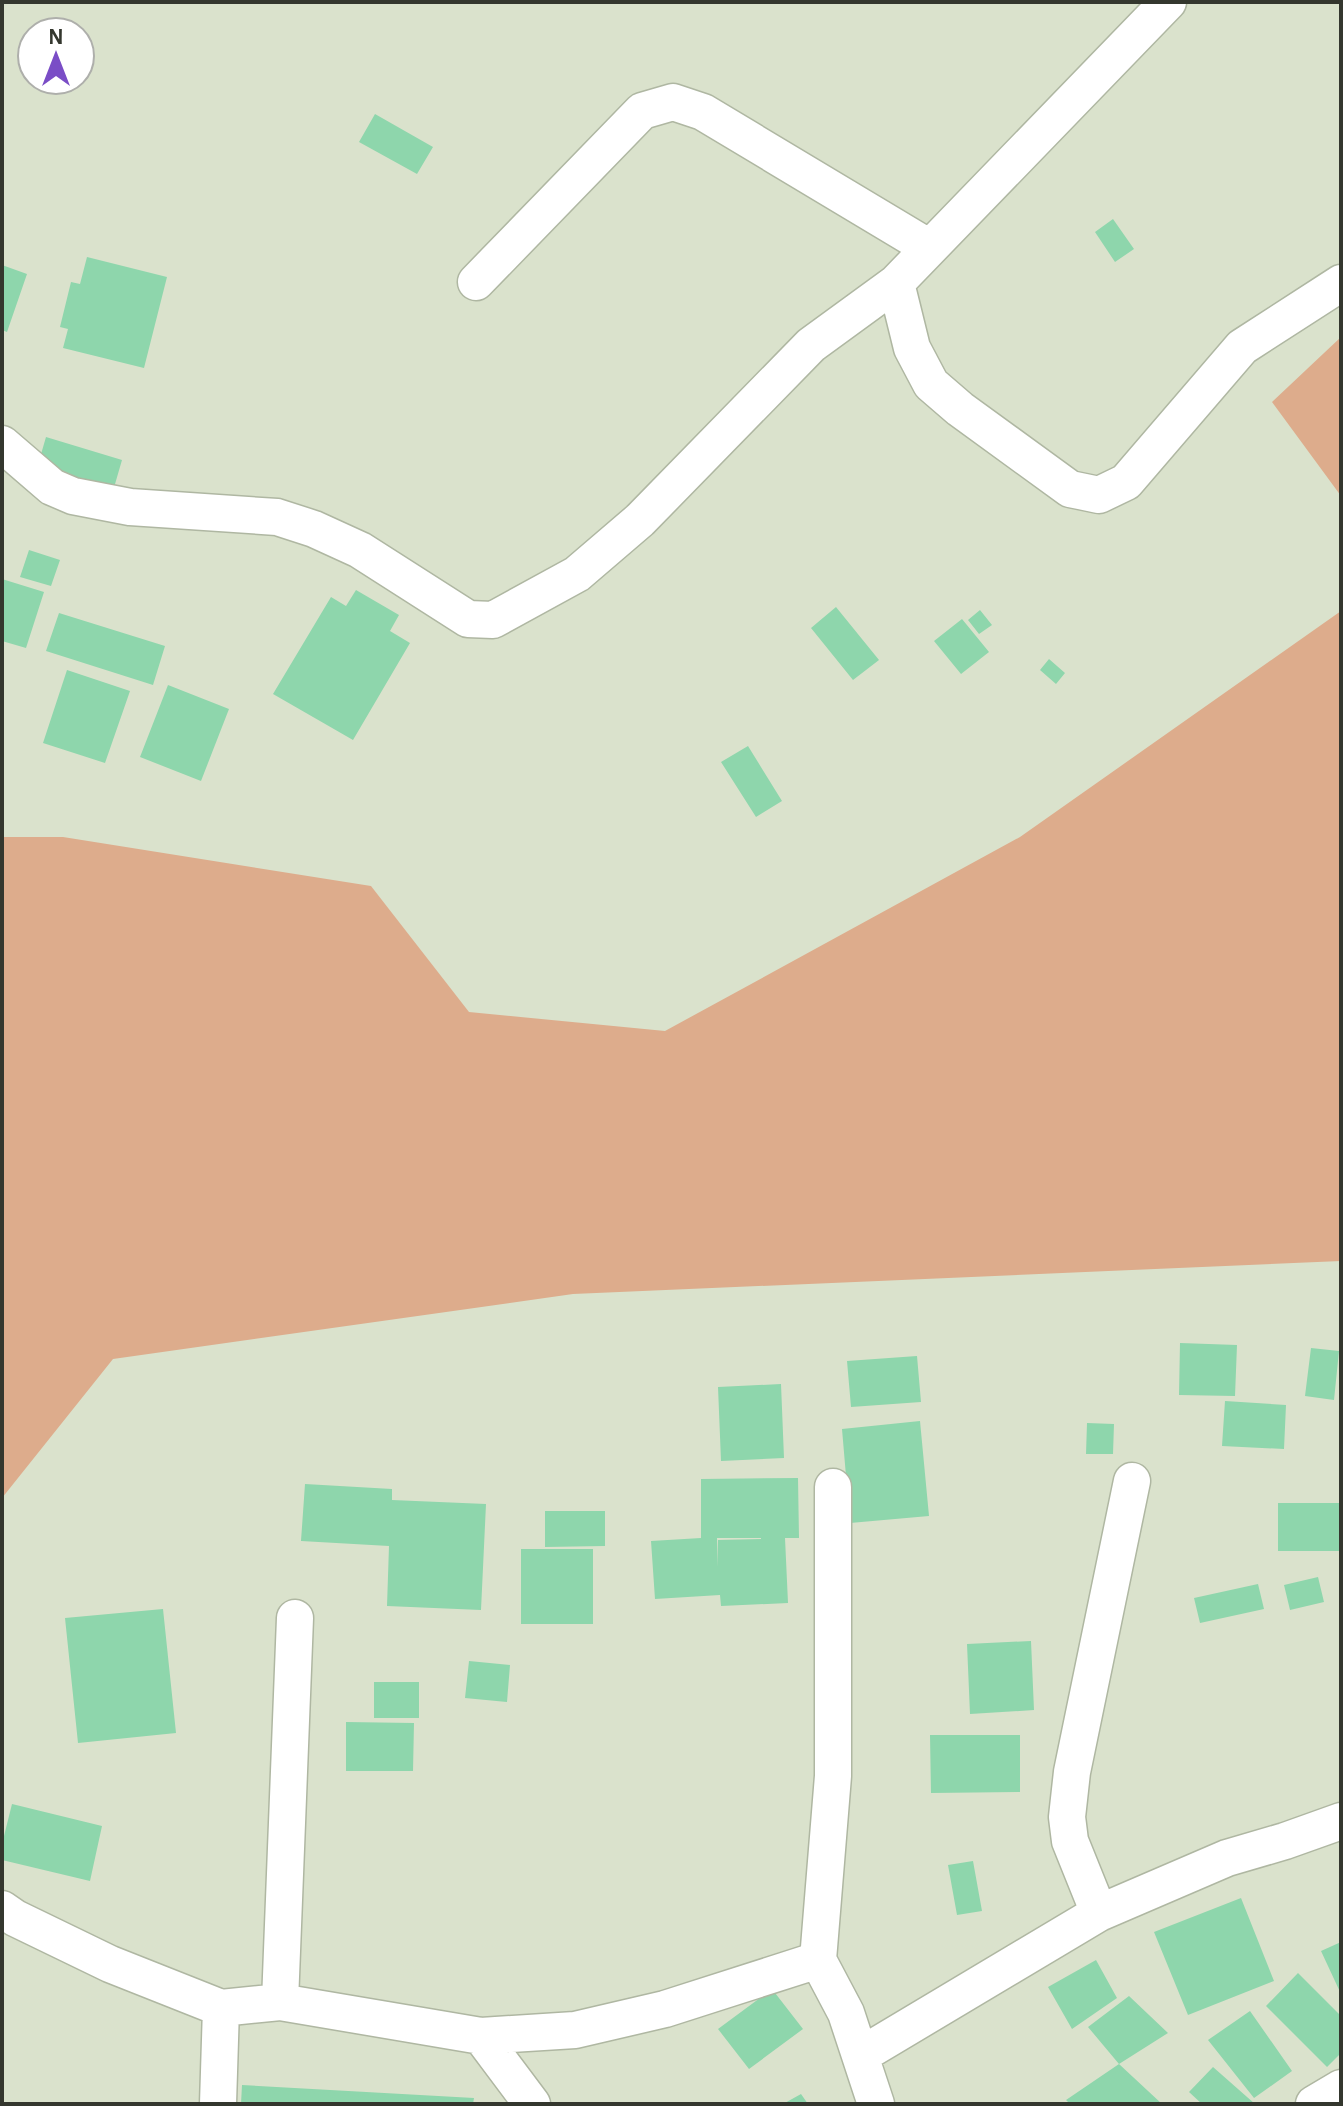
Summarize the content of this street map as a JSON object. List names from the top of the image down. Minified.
{"north":"top"}
